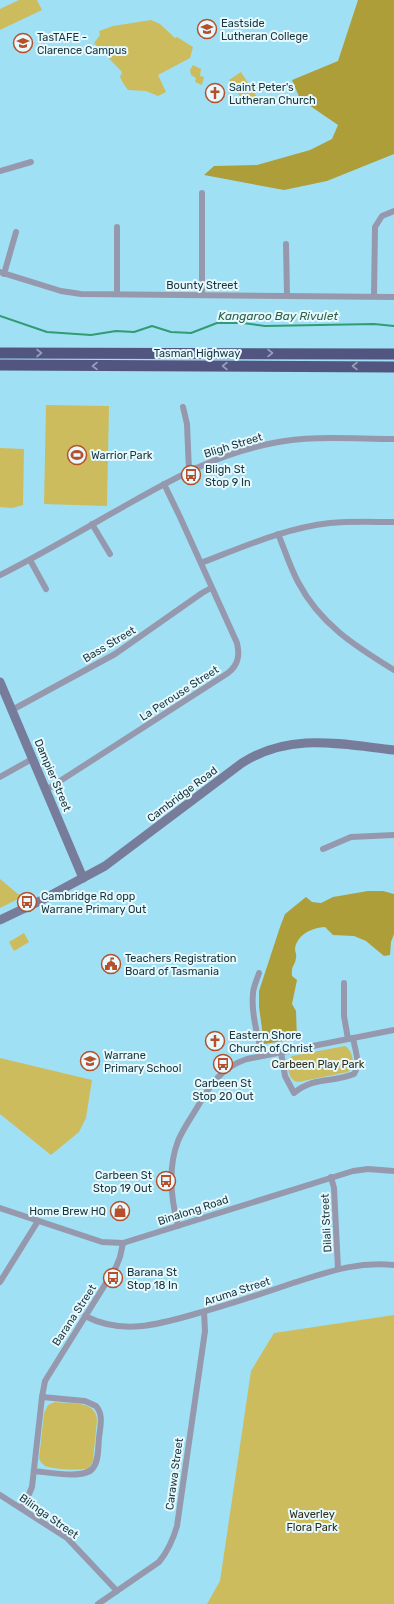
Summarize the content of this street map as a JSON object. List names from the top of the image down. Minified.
{"streets":{"highway":["Tasman Highway"],"main road":["Dampier Street","Cambridge Road"],"street":["Bounty Street","Bligh Street","Bass Street","La Perouse Street","Binalong Road","Dilali Street","Aruma Street","Barana Street","Carawa Street","Bilinga Street"]},"crossings":[["Bligh Street","La Perouse Street"],["Bass Street","La Perouse Street"],["Bass Street","Dampier Street"],["La Perouse Street","Dampier Street"],["Dampier Street","Cambridge Road"],["Binalong Road","Dilali Street"],["Binalong Road","Barana Street"],["Dilali Street","Aruma Street"],["Aruma Street","Barana Street"],["Aruma Street","Carawa Street"],["Barana Street","Bilinga Street"],["Carawa Street","Bilinga Street"]],"water":["Kangaroo Bay Rivulet"],"parks":["Carbeen Play Park","Waverley Flora Park"],"places":{"school or university":["Eastside Lutheran College","TasTAFE - Clarence Campus","Warrane Primary School"],"church":["Saint Peter's Lutheran Church","Eastern Shore Church of Christ"],"sports":["Warrior Park"],"bus stop":["Bligh St Stop 9 In","Cambridge Rd opp Warrane Primary Out","Carbeen St Stop 20 Out","Carbeen St Stop 19 Out","Barana St Stop 18 In"],"public building":["Teachers Registration Board of Tasmania"],"shop":["Home Brew HQ"]}}
